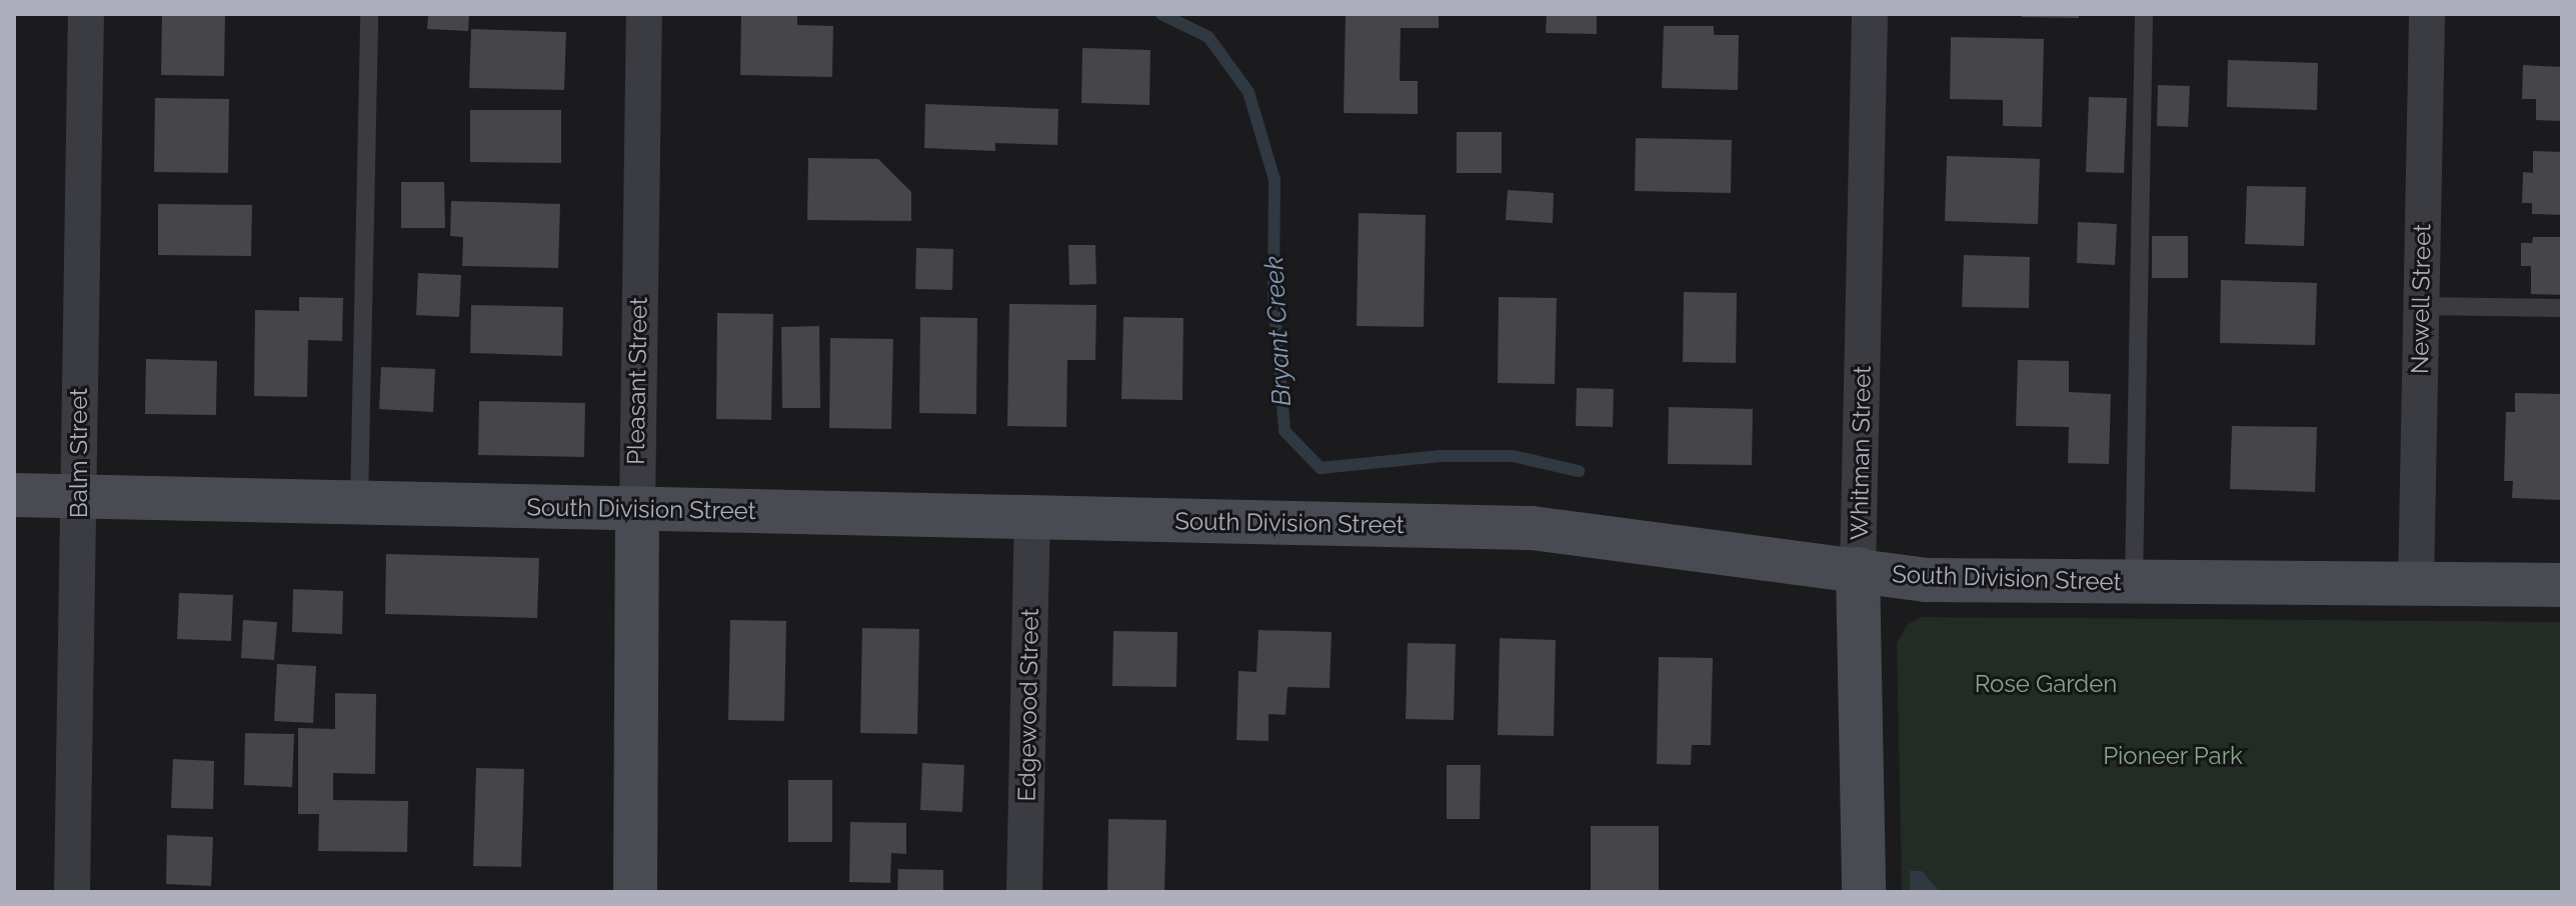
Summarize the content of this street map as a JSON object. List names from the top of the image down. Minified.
{"streets":{"street":["Newell Street","Pleasant Street","Balm Street","Whitman Street","South Division Street","Edgewood Street"]},"crossings":[["Newell Street","South Division Street"],["Pleasant Street","South Division Street"],["Balm Street","South Division Street"],["Whitman Street","South Division Street"],["South Division Street","Edgewood Street"]],"water":["Bryant Creek"],"parks":["Rose Garden","Pioneer Park"]}
